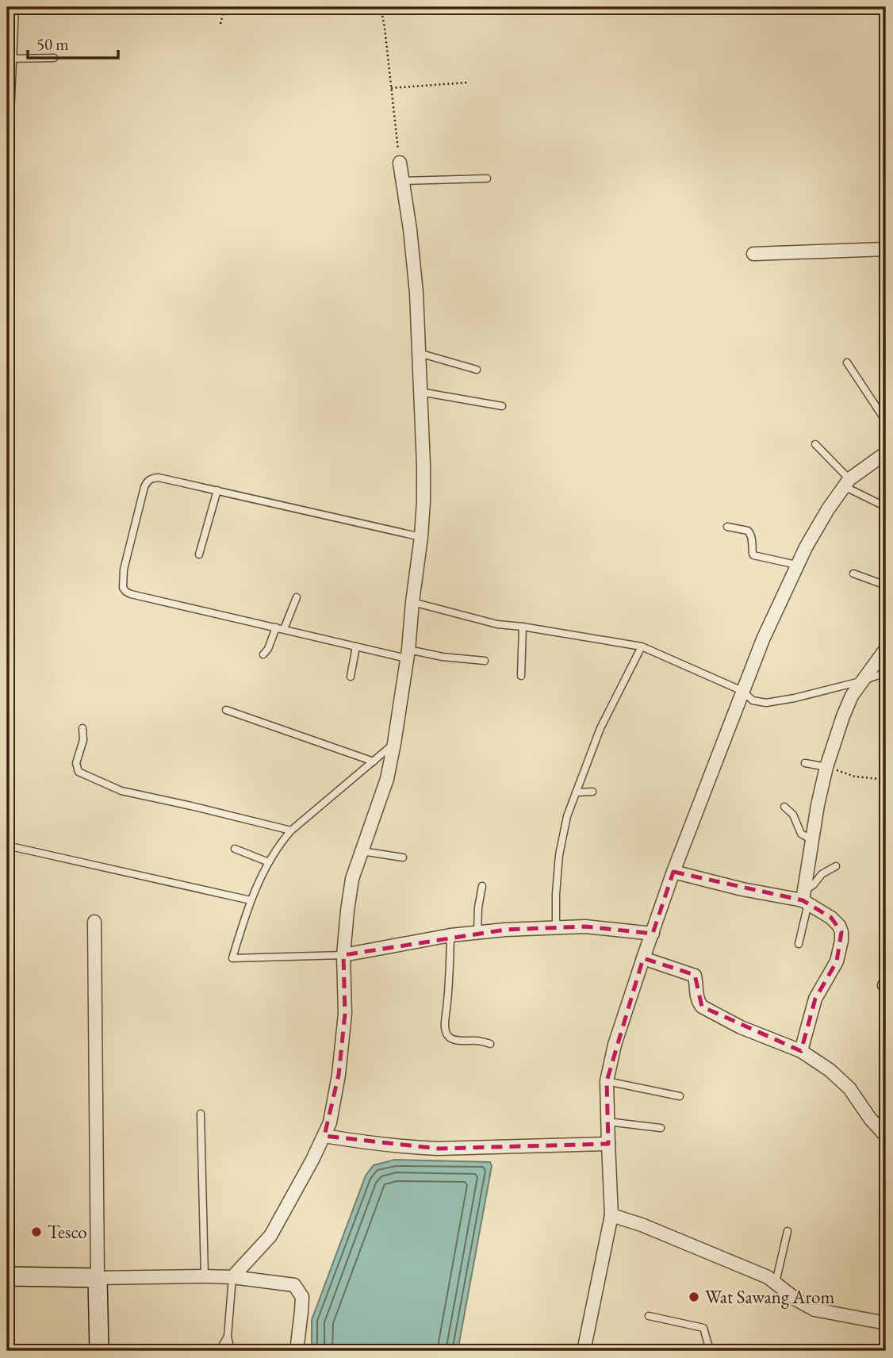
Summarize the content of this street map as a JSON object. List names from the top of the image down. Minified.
{"places":["Tesco","Wat Sawang Arom"],"scale_bar":"50 m"}
